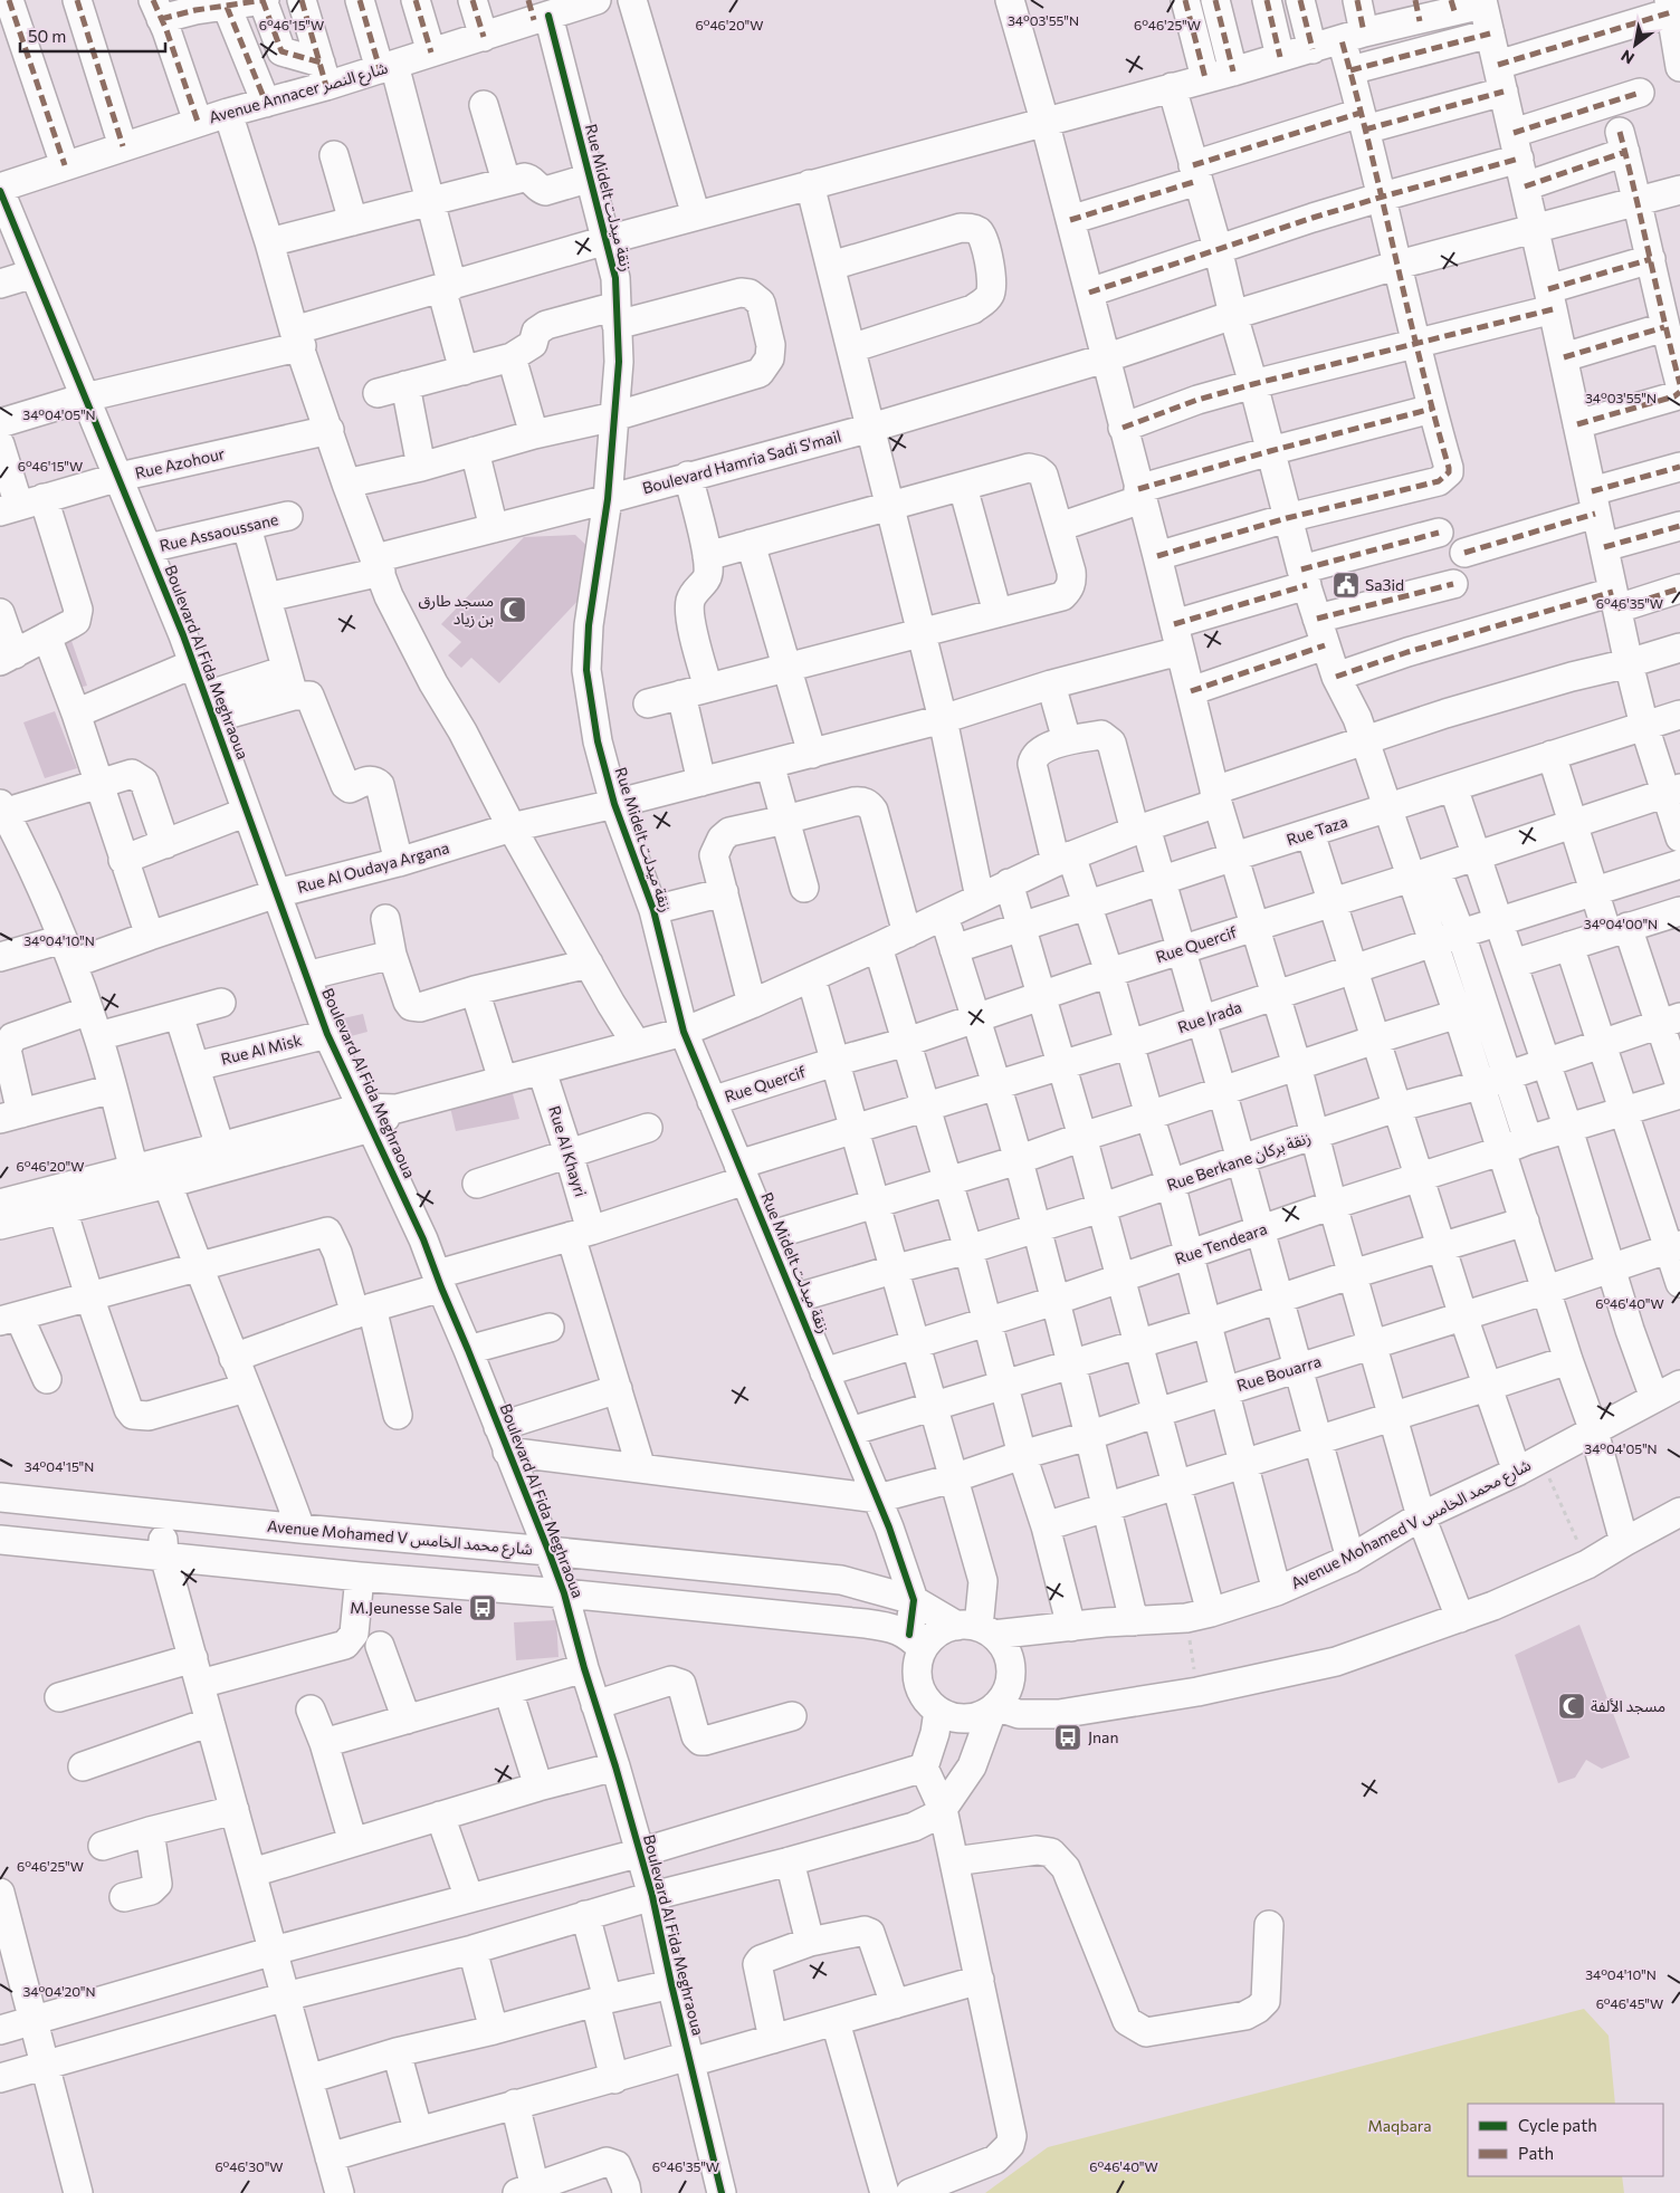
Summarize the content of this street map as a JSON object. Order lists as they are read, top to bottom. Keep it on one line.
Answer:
{"streets":{"street":["Avenue Annacer شارع النصر","Rue Midelt زنقة ميدلت","Boulevard Hamria Sadi S'mail","Rue Azohour","Rue Assaoussane","Boulevard Al Fida Meghraoua","Rue Taza","Rue Al Oudaya Argana","Rue Quercif","Rue Jrada","Rue Al Misk","Rue Al Khayri","Rue Berkane زنقة بركان","Rue Tendeara","Rue Bouarra","Avenue Mohamed V شارع محمد الخامس"]},"crossings":[["Avenue Annacer شارع النصر","Rue Midelt زنقة ميدلت"],["Avenue Annacer شارع النصر","Boulevard Al Fida Meghraoua"],["Rue Midelt زنقة ميدلت","Boulevard Hamria Sadi S'mail"],["Rue Midelt زنقة ميدلت","Rue Al Oudaya Argana"],["Rue Midelt زنقة ميدلت","Rue Quercif"],["Rue Midelt زنقة ميدلت","Rue Jrada"],["Rue Midelt زنقة ميدلت","Rue Berkane زنقة بركان"],["Rue Midelt زنقة ميدلت","Rue Tendeara"],["Rue Midelt زنقة ميدلت","Rue Bouarra"],["Rue Midelt زنقة ميدلت","Avenue Mohamed V شارع محمد الخامس"],["Rue Azohour","Boulevard Al Fida Meghraoua"],["Rue Assaoussane","Boulevard Al Fida Meghraoua"],["Boulevard Al Fida Meghraoua","Rue Al Oudaya Argana"],["Boulevard Al Fida Meghraoua","Rue Jrada"],["Boulevard Al Fida Meghraoua","Rue Al Misk"],["Boulevard Al Fida Meghraoua","Avenue Mohamed V شارع محمد الخامس"],["Rue Jrada","Rue Al Khayri"]],"parks":["Maqbara"],"places":{"public building":["Sa3id"],"mosque":["مسجد طارق بن زياد","مسجد الألفة"],"bus stop":["M.Jeunesse Sale","Jnan"]},"legend":["Cycle path","Path"],"scale_bar":"50 m","north":"bottom left","coordinates":["34°03'55\"N","6°46'15\"W","6°46'20\"W","6°46'25\"W","34°04'05\"N","6°46'35\"W","34°04'00\"N","34°04'10\"N","6°46'40\"W","34°04'15\"N","34°04'20\"N","6°46'45\"W","6°46'30\"W"]}
